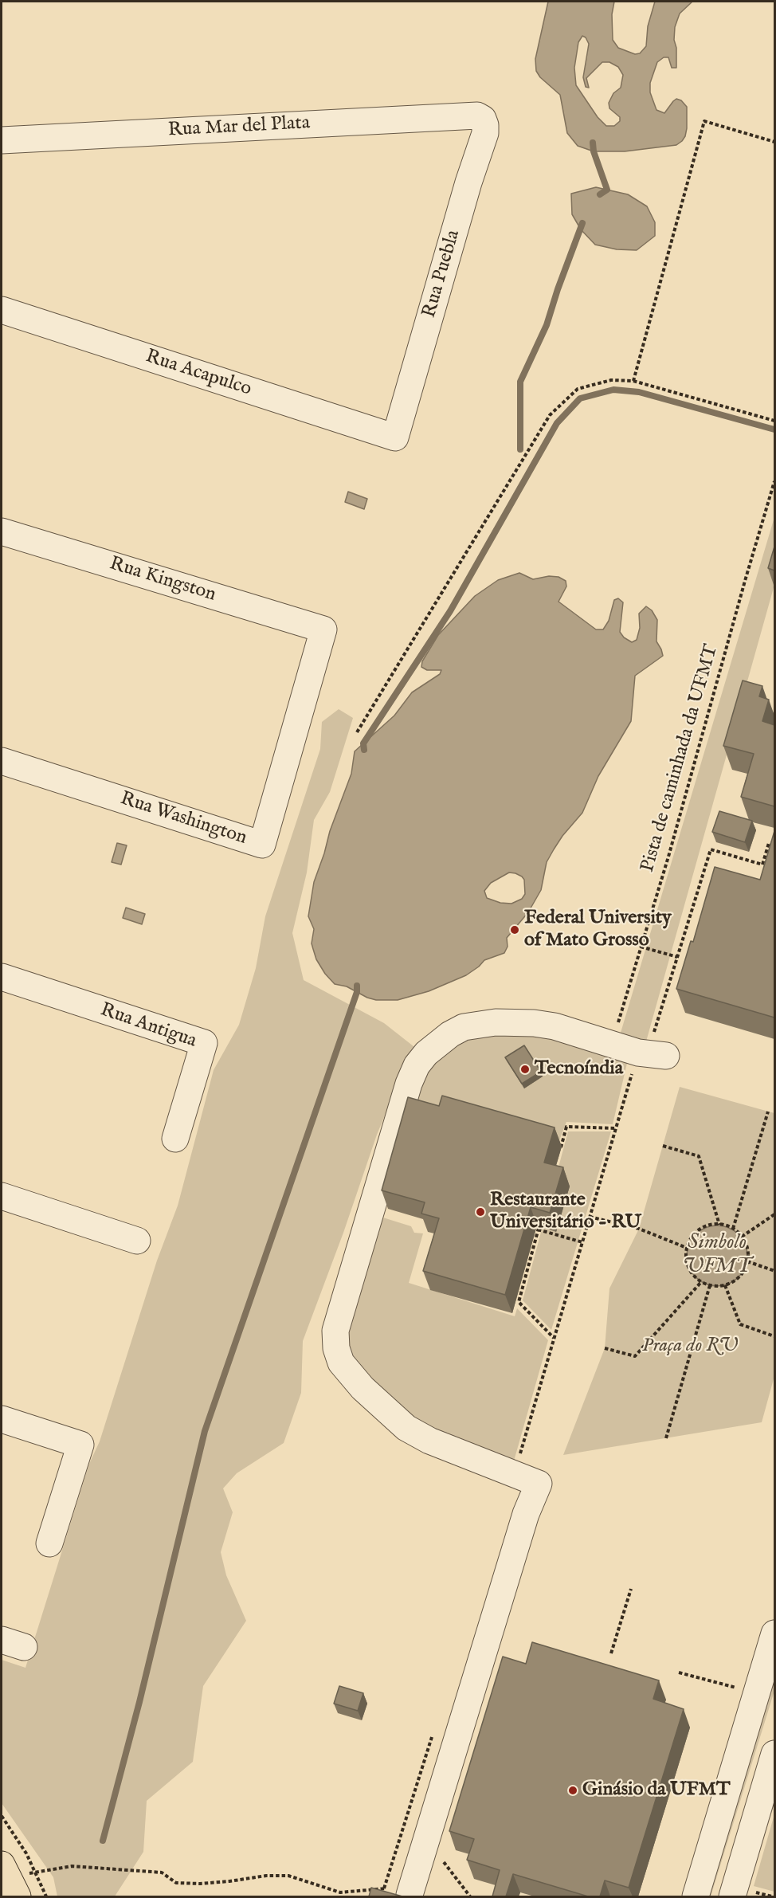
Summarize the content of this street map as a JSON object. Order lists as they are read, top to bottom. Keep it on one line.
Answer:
{"streets":{"street":["Rua Mar del Plata","Rua Puebla","Rua Acapulco","Rua Kingston","Rua Washington","Rua Antigua"],"path":["Pista de caminhada da UFMT"]},"crossings":[["Rua Mar del Plata","Rua Puebla"],["Rua Puebla","Rua Acapulco"],["Rua Kingston","Rua Washington"]],"water":["Simbolo UFMT"],"parks":["Praça do RU"],"places":["Federal University of Mato Grosso","Tecnoíndia","Restaurante Universitário - RU","Ginásio da UFMT"]}
